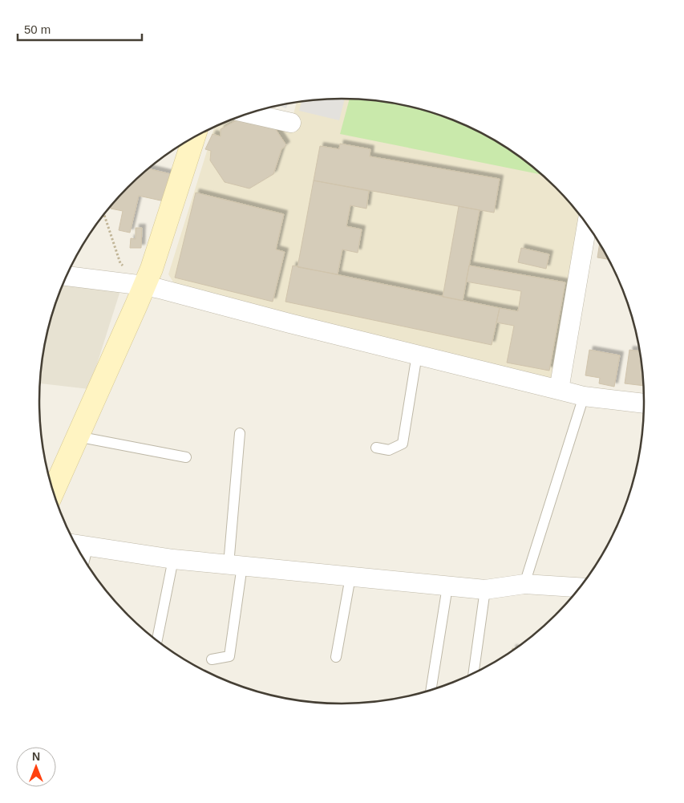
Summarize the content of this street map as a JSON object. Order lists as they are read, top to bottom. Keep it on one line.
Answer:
{"scale_bar":"50 m","north":"top"}
